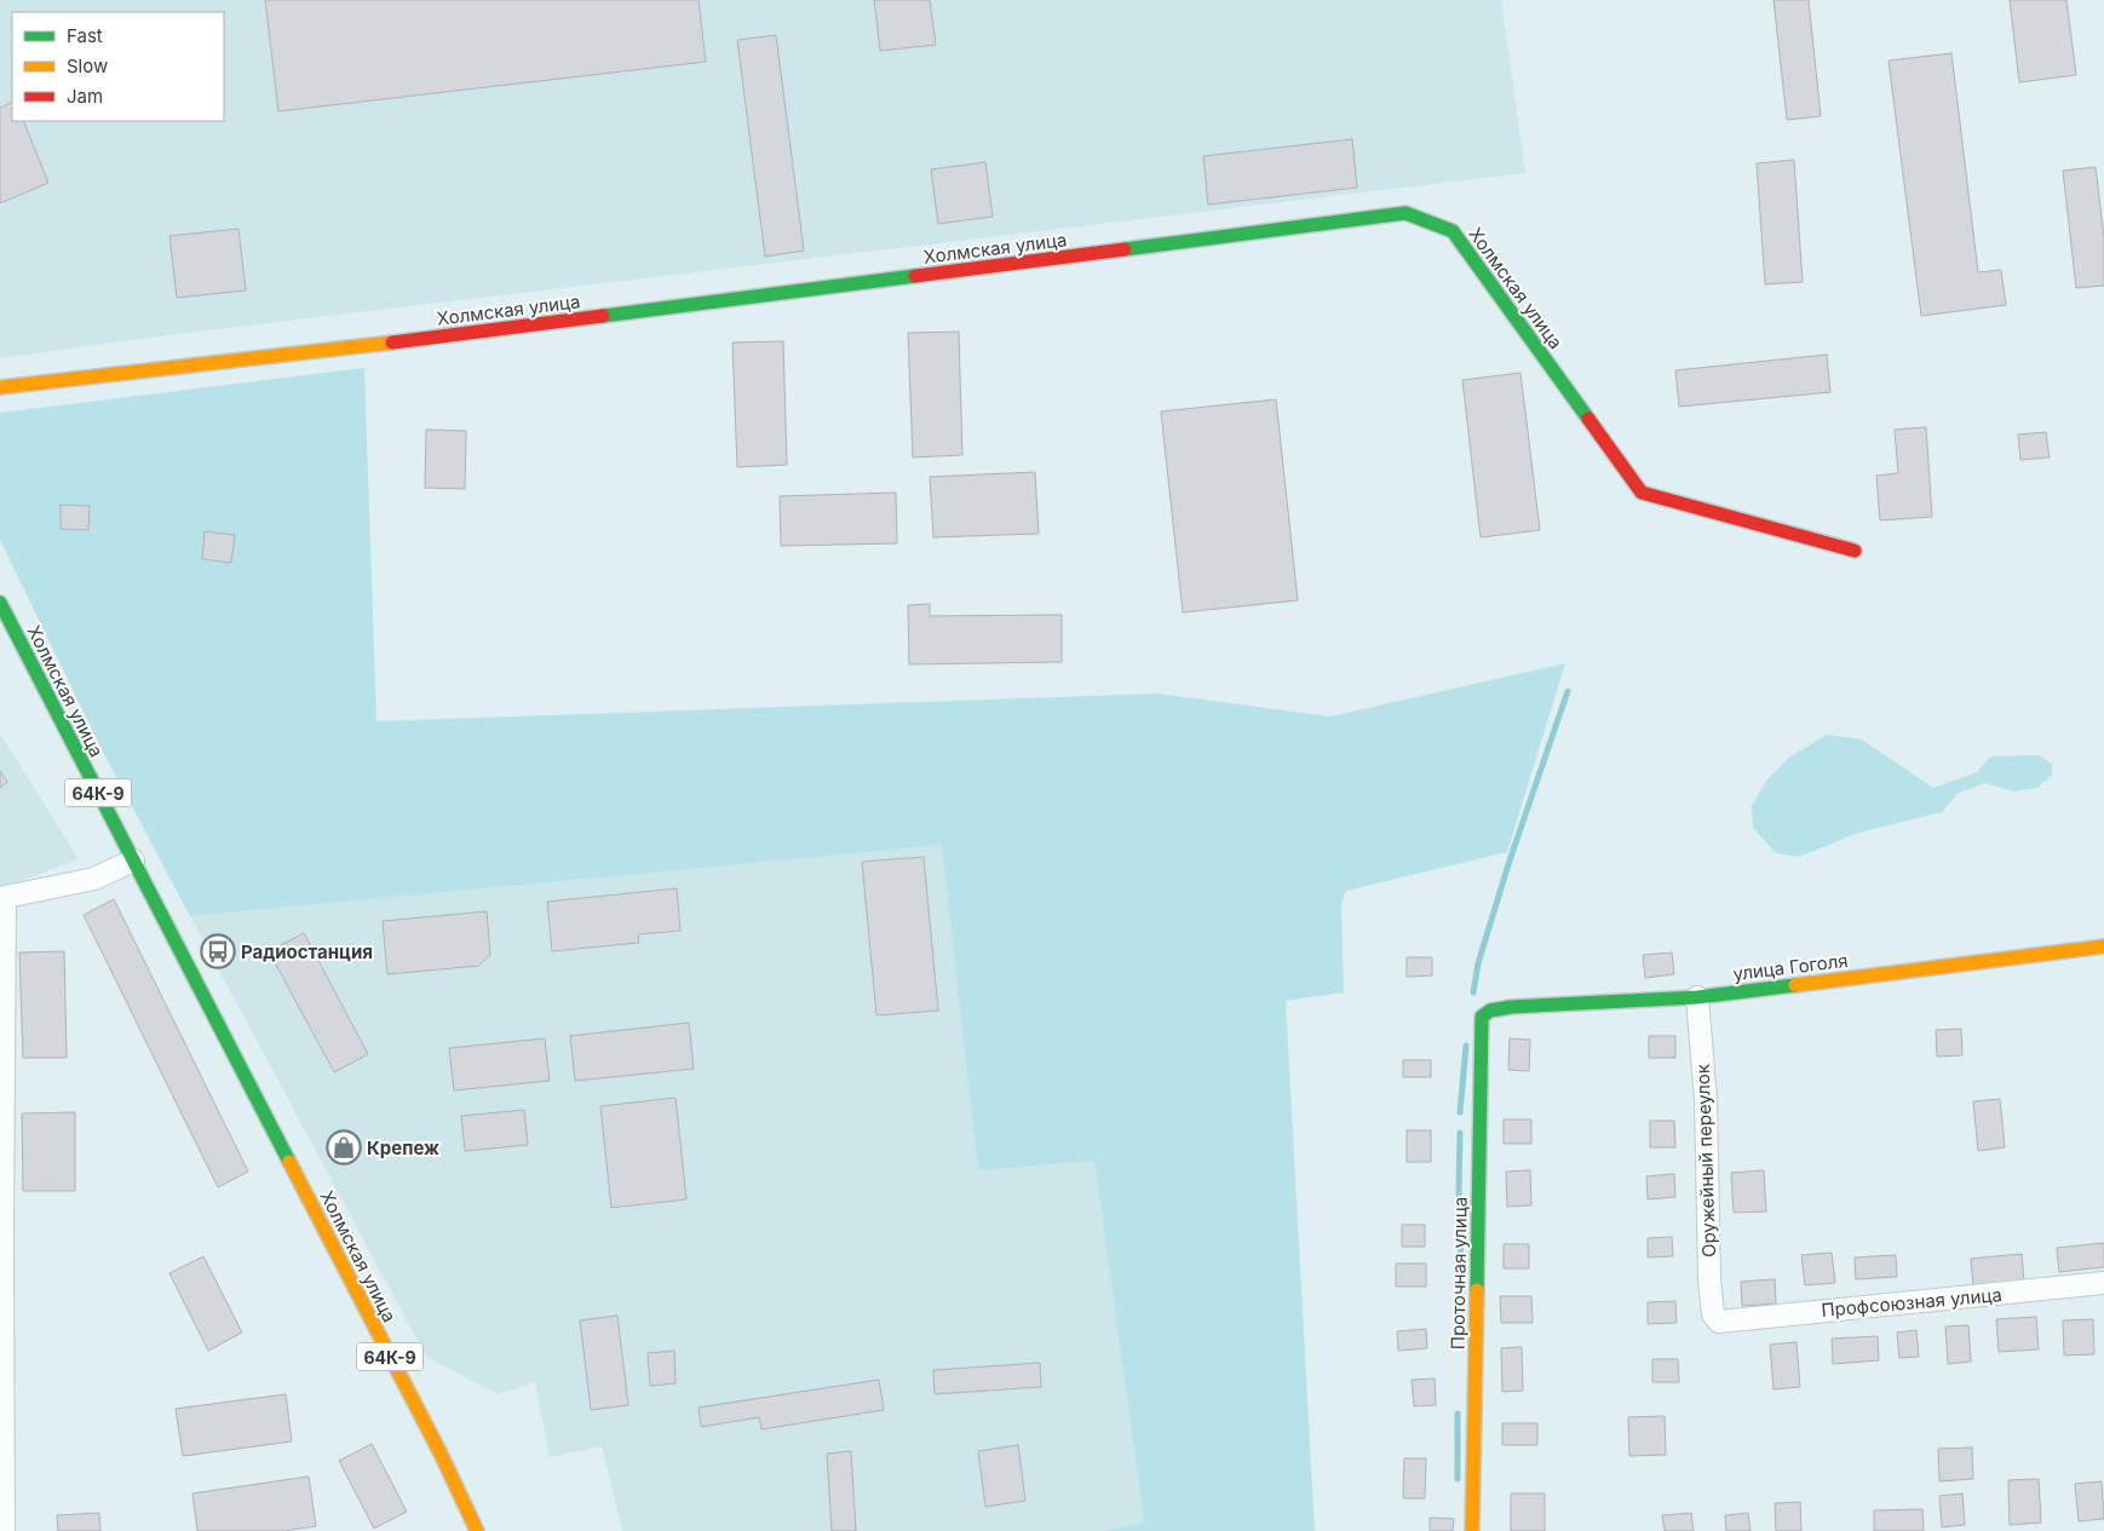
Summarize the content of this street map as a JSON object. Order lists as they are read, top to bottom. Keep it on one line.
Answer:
{"streets":{"street":["Холмская улица","64К-9","улица Гоголя","Оружейный переулок","Проточная улица","Профсоюзная улица"]},"crossings":[["улица Гоголя","Оружейный переулок"],["улица Гоголя","Проточная улица"],["Оружейный переулок","Профсоюзная улица"]],"places":{"bus stop":["Радиостанция"],"shop":["Крепеж"]},"legend":["Fast","Slow","Jam"]}
